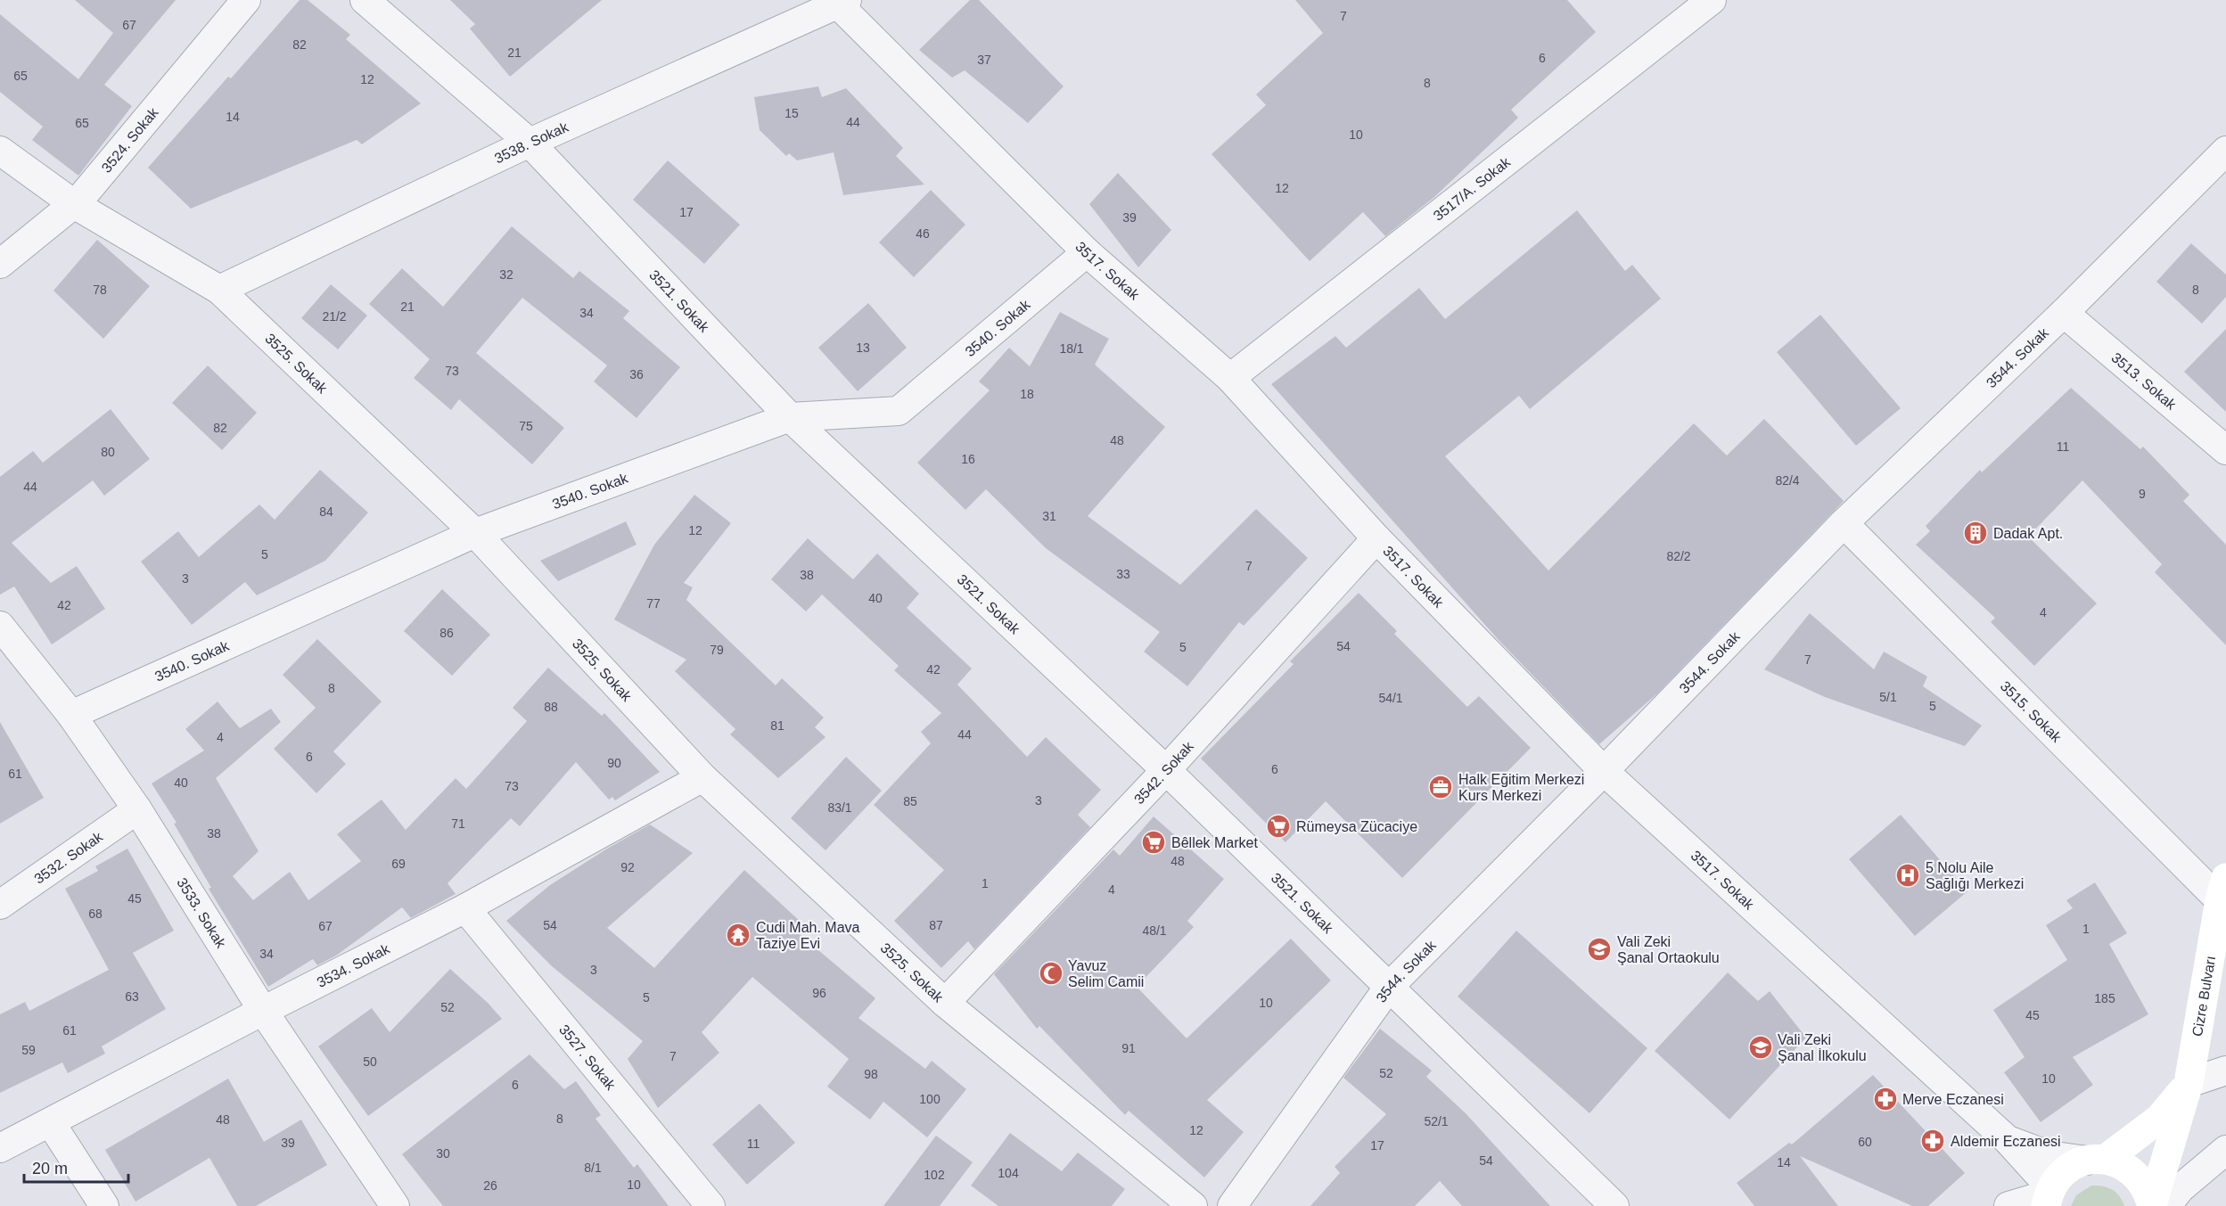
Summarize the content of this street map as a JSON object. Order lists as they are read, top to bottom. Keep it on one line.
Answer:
{"streets":{"main road":["Cizre Bulvarı"],"street":["3524. Sokak","3538. Sokak","3517/A. Sokak","3517. Sokak","3521. Sokak","3540. Sokak","3544. Sokak","3525. Sokak","3513. Sokak","3515. Sokak","3542. Sokak","3532. Sokak","3533. Sokak","3534. Sokak","3527. Sokak"]},"crossings":[["3524. Sokak","3525. Sokak"],["3538. Sokak","3517. Sokak"],["3538. Sokak","3521. Sokak"],["3538. Sokak","3525. Sokak"],["3517/A. Sokak","3517. Sokak"],["3517. Sokak","3540. Sokak"],["3517. Sokak","3544. Sokak"],["3517. Sokak","3542. Sokak"],["3521. Sokak","3540. Sokak"],["3521. Sokak","3544. Sokak"],["3521. Sokak","3542. Sokak"],["3540. Sokak","3525. Sokak"],["3540. Sokak","3533. Sokak"],["3544. Sokak","3513. Sokak"],["3544. Sokak","3515. Sokak"],["3525. Sokak","3542. Sokak"],["3525. Sokak","3534. Sokak"],["3515. Sokak","Cizre Bulvarı"],["3532. Sokak","3533. Sokak"],["3533. Sokak","3534. Sokak"],["3534. Sokak","3527. Sokak"]],"places":{"building":["Dadak Apt."],"office":["Halk Eğitim Merkezi Kurs Merkezi"],"supermarket":["Rümeysa Zücaciye","Bêllek Market"],"hospital":["5 Nolu Aile Sağlığı Merkezi"],"temple":["Cudi Mah. Mava Taziye Evi"],"school or university":["Vali Zeki Şanal Ortaokulu","Vali Zeki Şanal İlkokulu"],"mosque":["Yavuz Selim Camii"],"pharmacy":["Merve Eczanesi","Aldemir Eczanesi"]},"house_numbers":["7","67","82","21","6","37","65","12","8","15","14","44","65","10","12","17","39","46","32","78","8","21","34","21/2","13","18/1","73","36","18","75","82","48","11","80","16","82/4","44","9","84","31","12","5","82/2","7","33","38","3","40","77","42","4","86","54","5","79","7","42","8","5/1","54/1","5","88","81","44","4","6","90","6","61","40","73","3","85","83/1","71","38","48","69","92","1","4","45","68","54","87","67","1","48/1","34","3","96","63","5","185","10","52","45","61","91","59","7","50","52","98","10","6","100","8","48","52/1","12","60","39","11","17","30","54","14","8/1","104","102","10","26"],"scale_bar":"20 m"}
